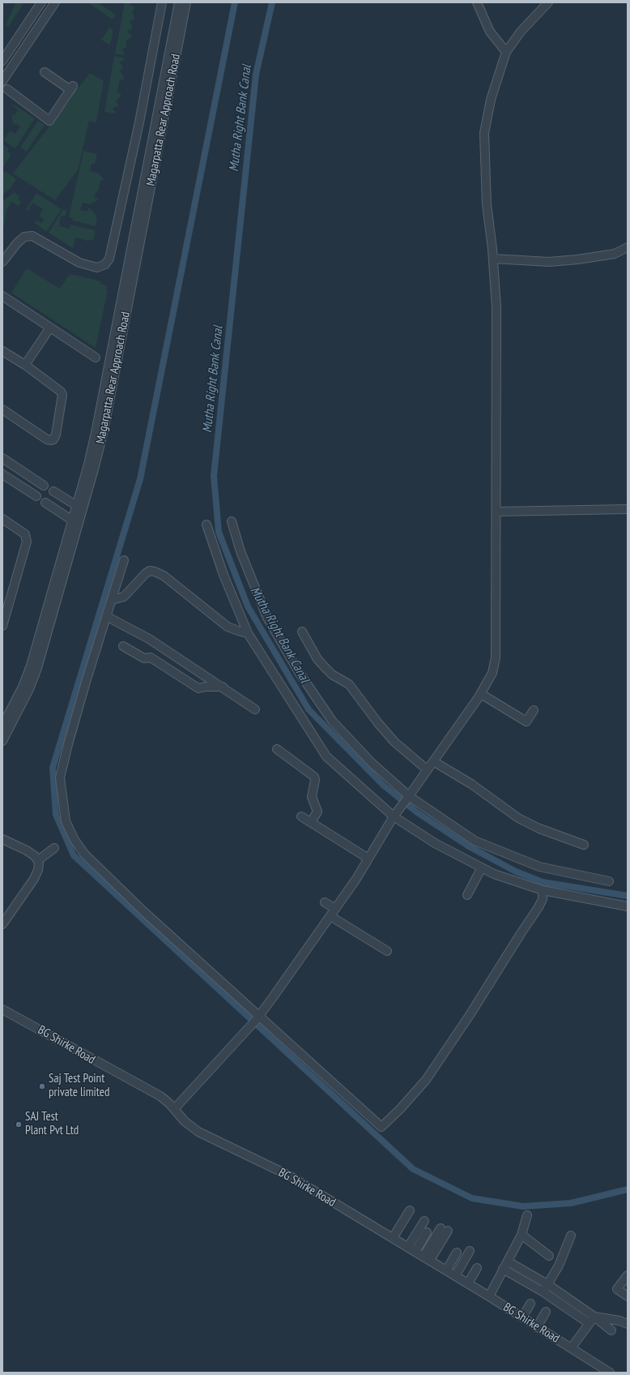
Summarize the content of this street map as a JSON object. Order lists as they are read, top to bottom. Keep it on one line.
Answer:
{"streets":{"street":["Magarpatta Rear Approach Road","BG Shirke Road"]},"water":["Mutha Right Bank Canal"],"places":["Saj Test Point private limited","SAJ Test Plant Pvt Ltd"]}
